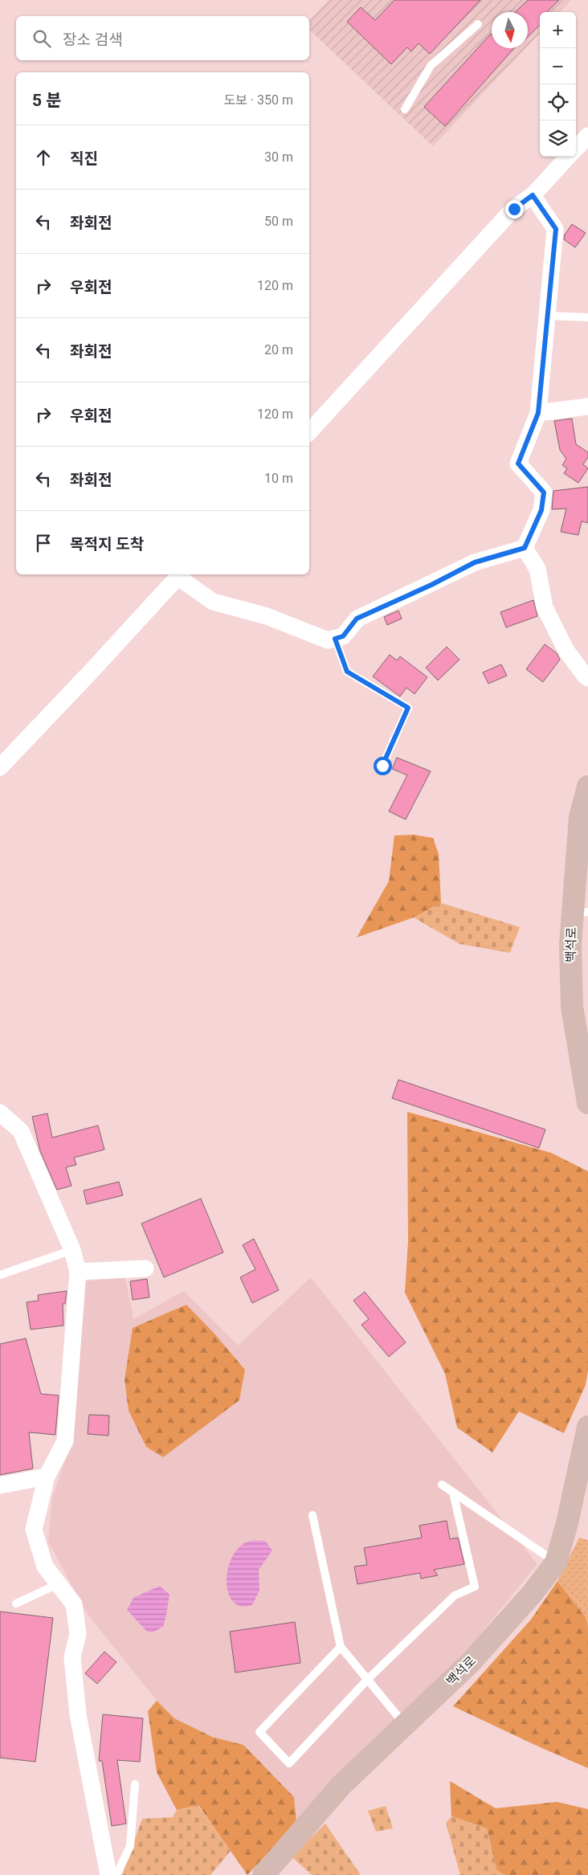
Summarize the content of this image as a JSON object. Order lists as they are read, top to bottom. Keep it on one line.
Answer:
{"streets":{"street":["백석로"]},"north":"bottom","page":{"map_buttons":["+","−"],"search":"장소 검색","heading":["5 분","도보 · 350 m"],"list":[["직진","30 m"],["좌회전","50 m"],["우회전","120 m"],["좌회전","20 m"],["우회전","120 m"],["좌회전","10 m"],"목적지 도착"]}}
